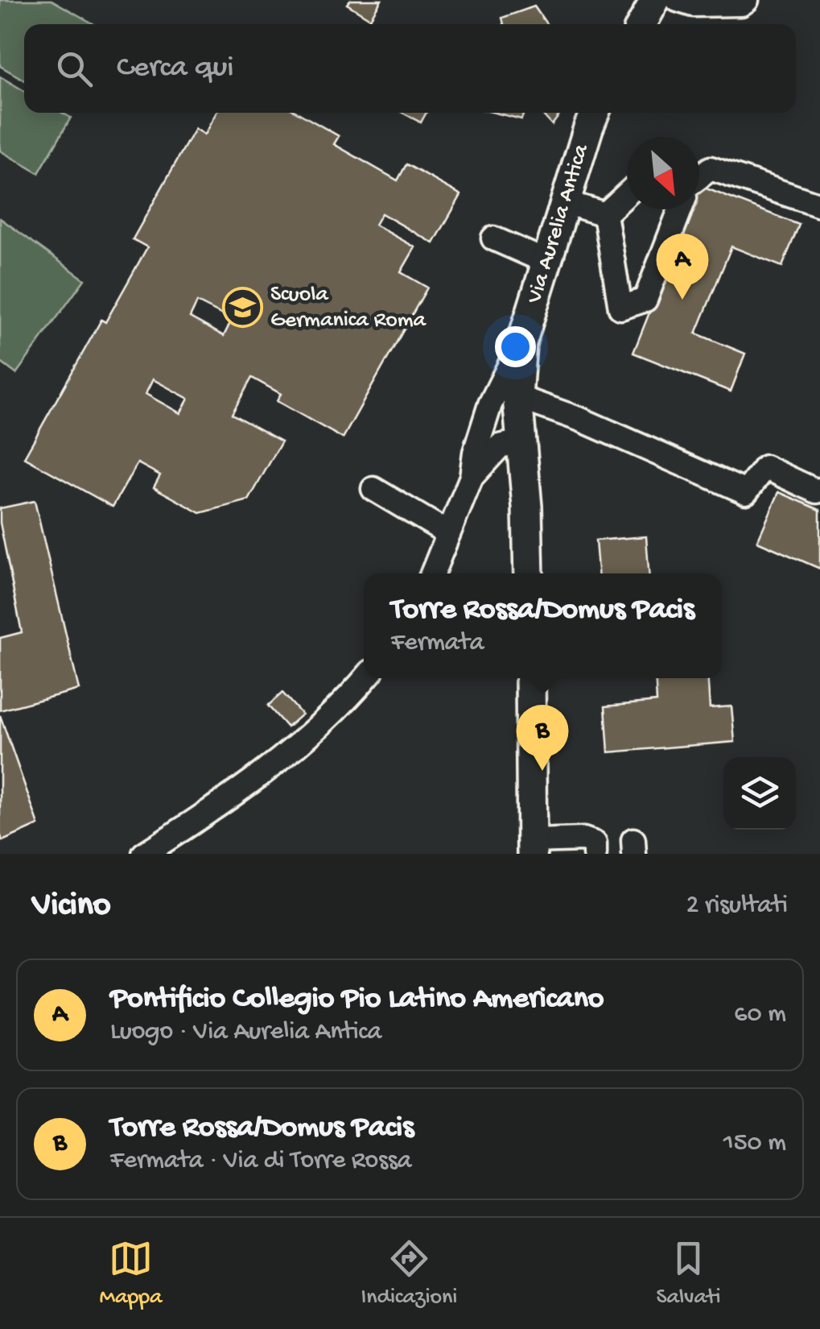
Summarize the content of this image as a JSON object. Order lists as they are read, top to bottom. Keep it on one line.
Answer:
{"streets":{"main road":["Via Aurelia Antica"]},"places":{"school or university":["Scuola Germanica Roma"]},"north":"bottom right","page":{"search":"Cerca qui","pins":["A","B"],"popup":["Torre Rossa/Domus Pacis","Fermata"],"heading":["Vicino","2 risultati"],"list":[{"mark":"A","name":"Pontificio Collegio Pio Latino Americano","note":"Luogo · Via Aurelia Antica","value":"60 m"},{"mark":"B","name":"Torre Rossa/Domus Pacis","note":"Fermata · Via di Torre Rossa","value":"150 m"}],"nav":["Mappa","Indicazioni","Salvati"]}}
